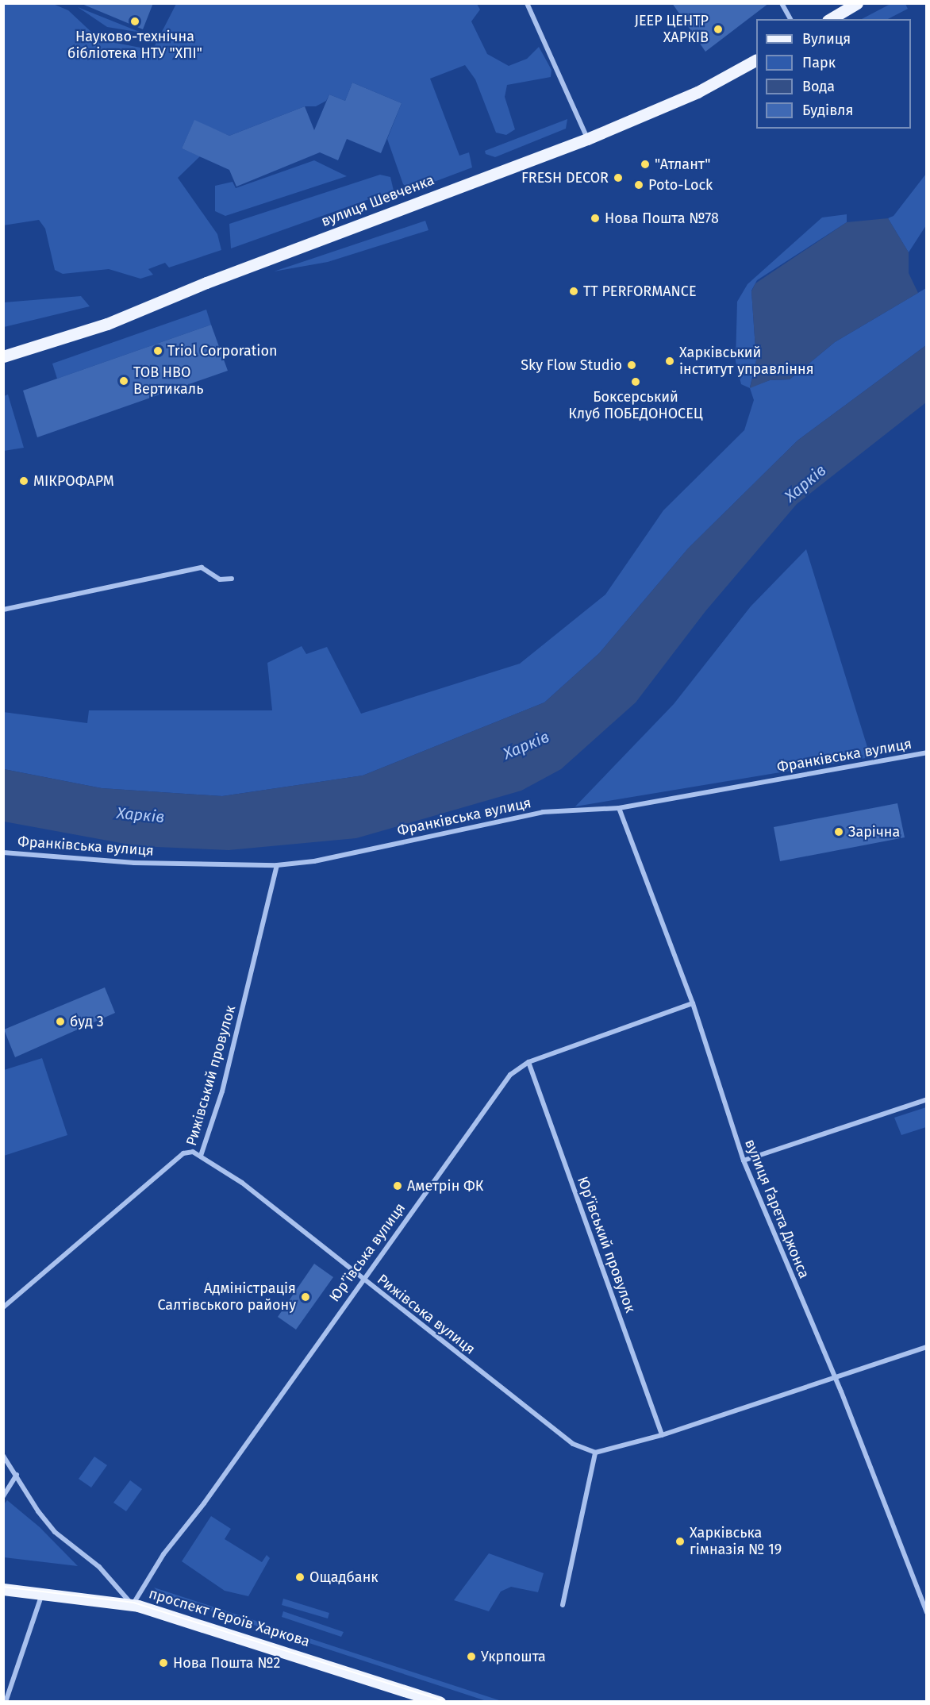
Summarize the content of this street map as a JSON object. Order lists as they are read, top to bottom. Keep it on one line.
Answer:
{"streets":{"main road":["вулиця Шевченка","проспект Героїв Харкова"],"street":["Франківська вулиця","Рижівський провулок","вулиця Ґарета Джонса","Юр’ївський провулок","Юр’ївська вулиця","Рижівська вулиця"]},"crossings":[["Франківська вулиця","Рижівський провулок"],["Франківська вулиця","вулиця Ґарета Джонса"],["Рижівський провулок","Рижівська вулиця"],["вулиця Ґарета Джонса","Юр’ївська вулиця"],["Юр’ївський провулок","Юр’ївська вулиця"],["Юр’ївська вулиця","Рижівська вулиця"],["Юр’ївська вулиця","проспект Героїв Харкова"]],"water":["Харків"],"places":["Науково-технічна бібліотека НТУ \"ХПІ\"","JEEP ЦЕНТР ХАРКІВ","\"Атлант\"","FRESH DECOR","Poto-Lock","Нова Пошта №78","TT PERFORMANCE","Triol Corporation","Харківський інститут управління","Sky Flow Studio","ТОВ НВО Вертикаль","Боксерський Клуб ПОБЕДОНОСЕЦ","МІКРОФАРМ","Зарічна","буд 3","Аметрін ФК","Адміністрація Салтівського району","Харківська гімназія № 19","Ощадбанк","Укрпошта","Нова Пошта №2"],"legend":["Вулиця","Парк","Вода","Будівля"]}
